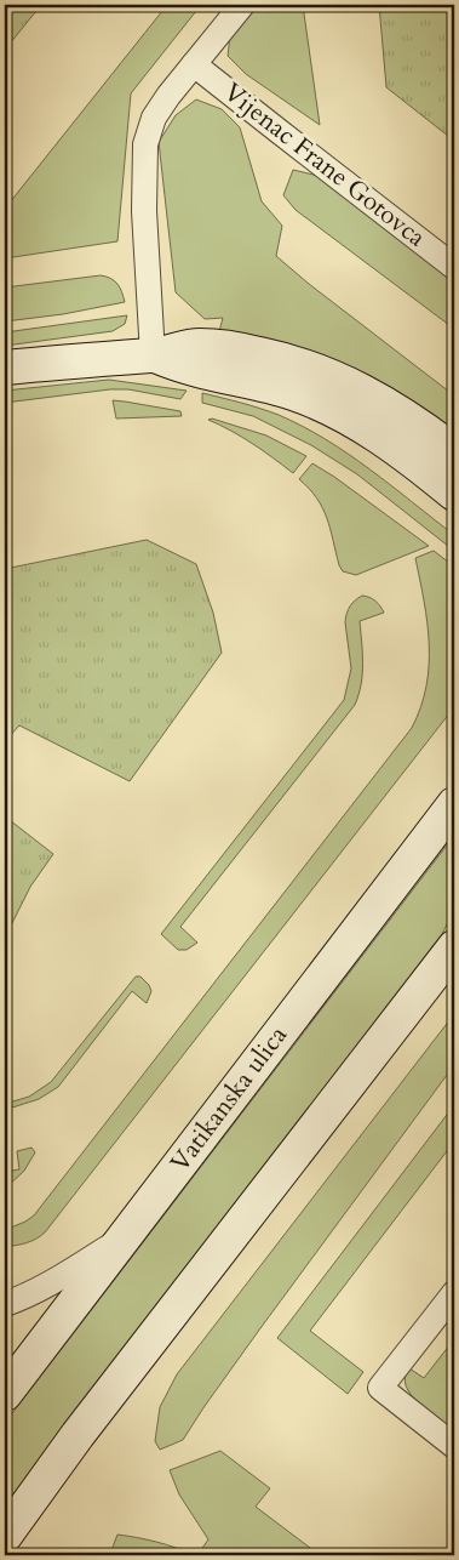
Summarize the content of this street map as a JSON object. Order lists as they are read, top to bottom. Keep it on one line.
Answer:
{"streets":{"street":["Vijenac Frane Gotovca","Vatikanska ulica"]}}
